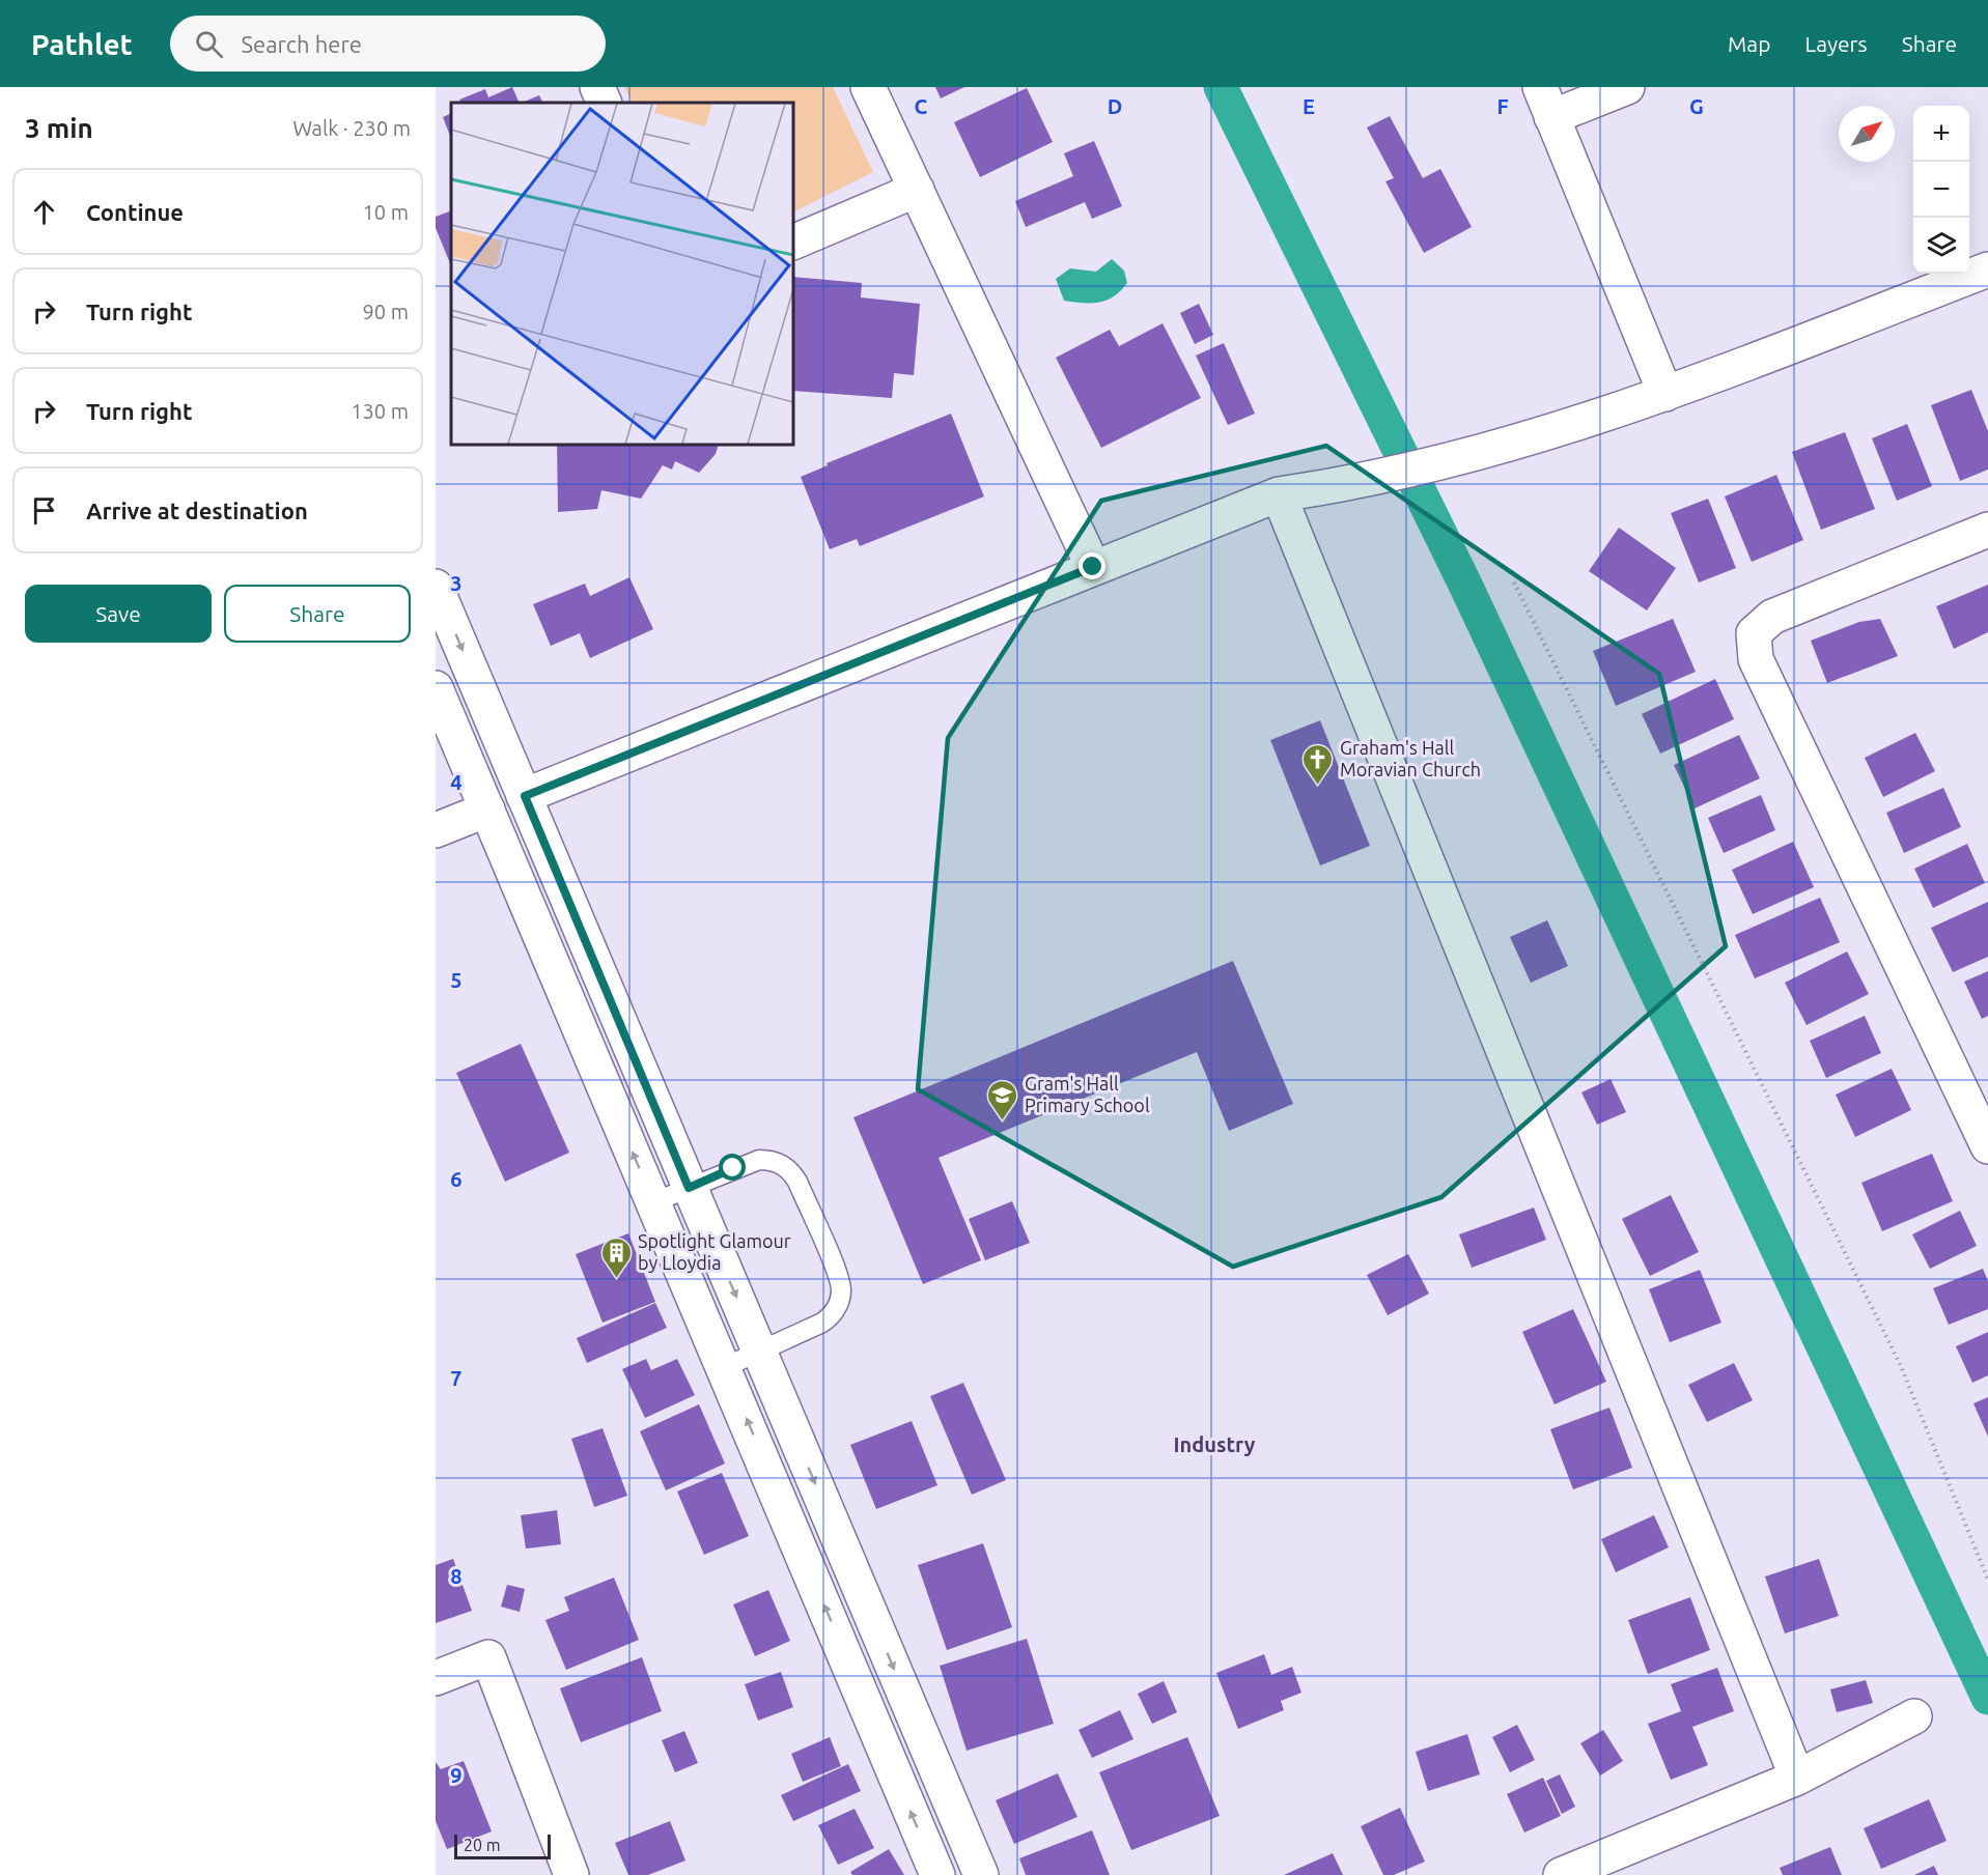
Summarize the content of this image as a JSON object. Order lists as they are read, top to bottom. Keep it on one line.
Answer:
{"districts":["Industry"],"places":{"church":["Graham's Hall Moravian Church"],"school or university":["Gram's Hall Primary School"],"building":["Spotlight Glamour by Lloydia"]},"scale_bar":"20 m","north":"top right","page":{"header":"Pathlet","search":"Search here","nav":["Map","Layers","Share"],"heading":["3 min","Walk · 230 m"],"map_buttons":["+","−"],"list":[["Continue","10 m"],["Turn right","90 m"],["Turn right","130 m"],"Arrive at destination"],"buttons":["Save","Share"],"scale":"20 m"},"grid":{"columns":["C","D","E","F","G"],"rows":["3","4","5","6","7","8","9"]}}
